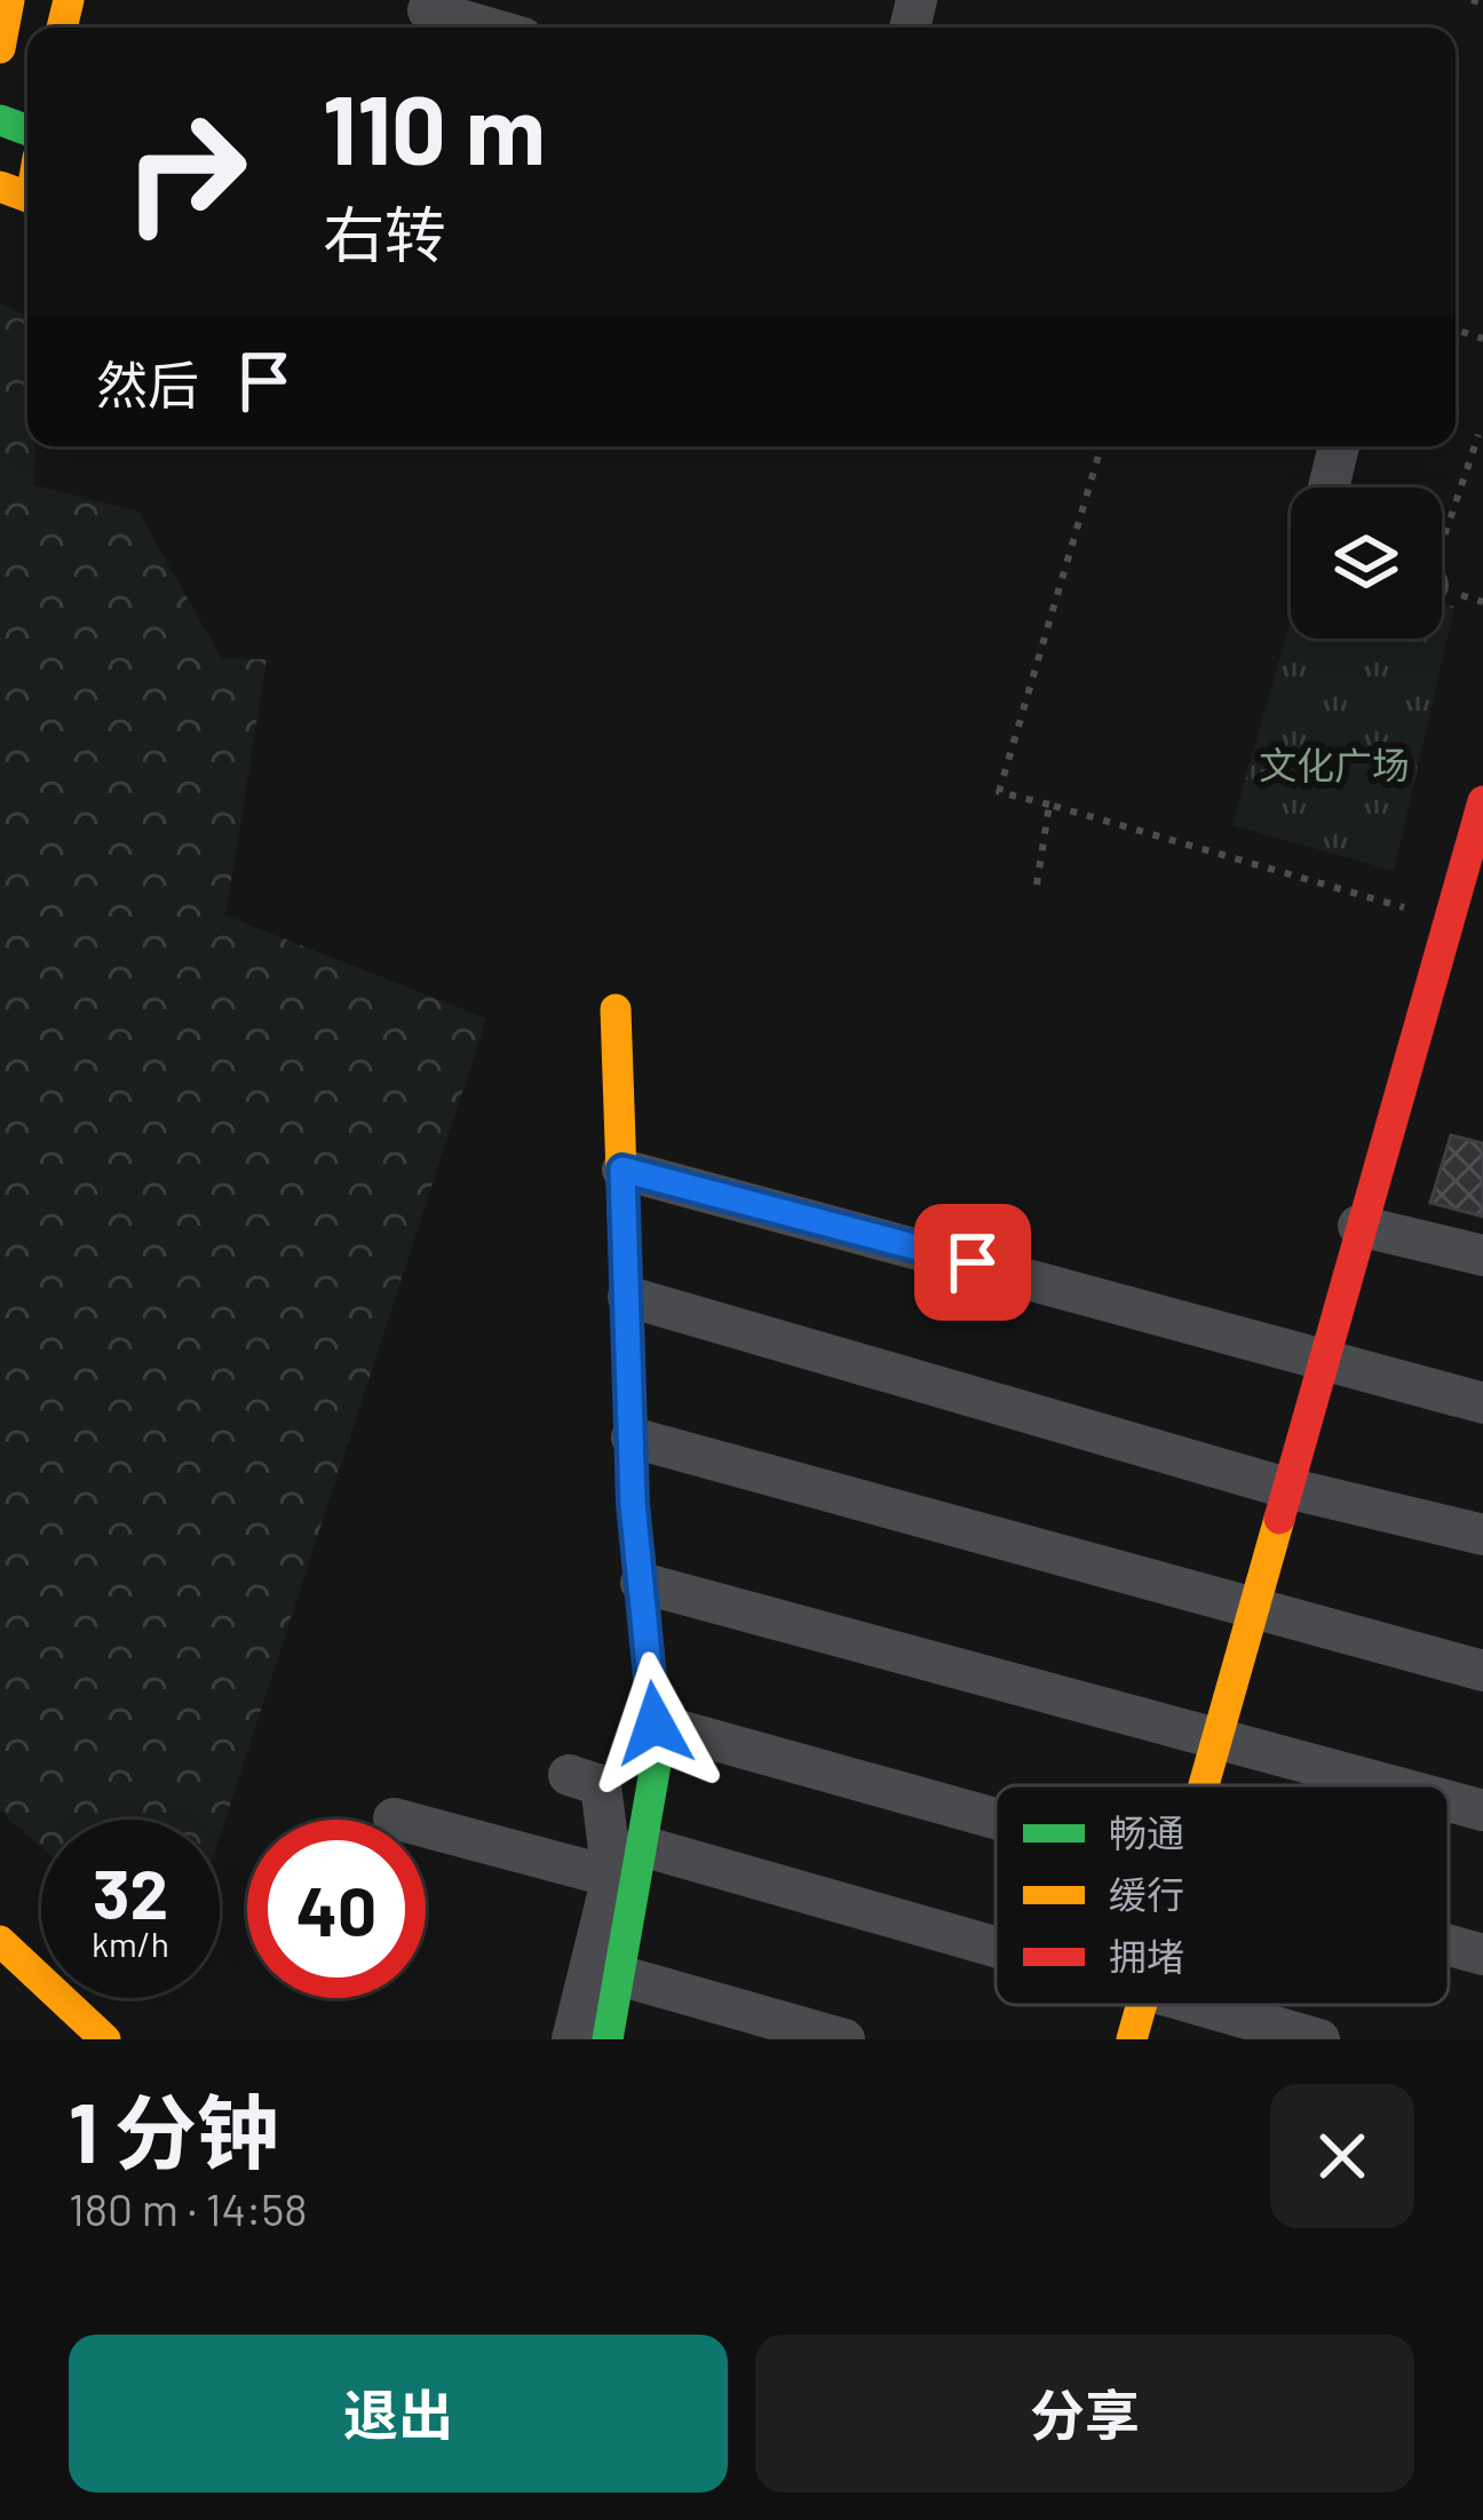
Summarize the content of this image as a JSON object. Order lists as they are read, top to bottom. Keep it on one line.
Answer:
{"parks":["文化广场"],"legend":["畅通","缓行","拥堵"],"page":{"turn":["110 m","右转"],"then":"然后","speed":"32 km/h","limit":"40","heading":["1 分钟","180 m · 14:58"],"buttons":["退出","分享"]}}
